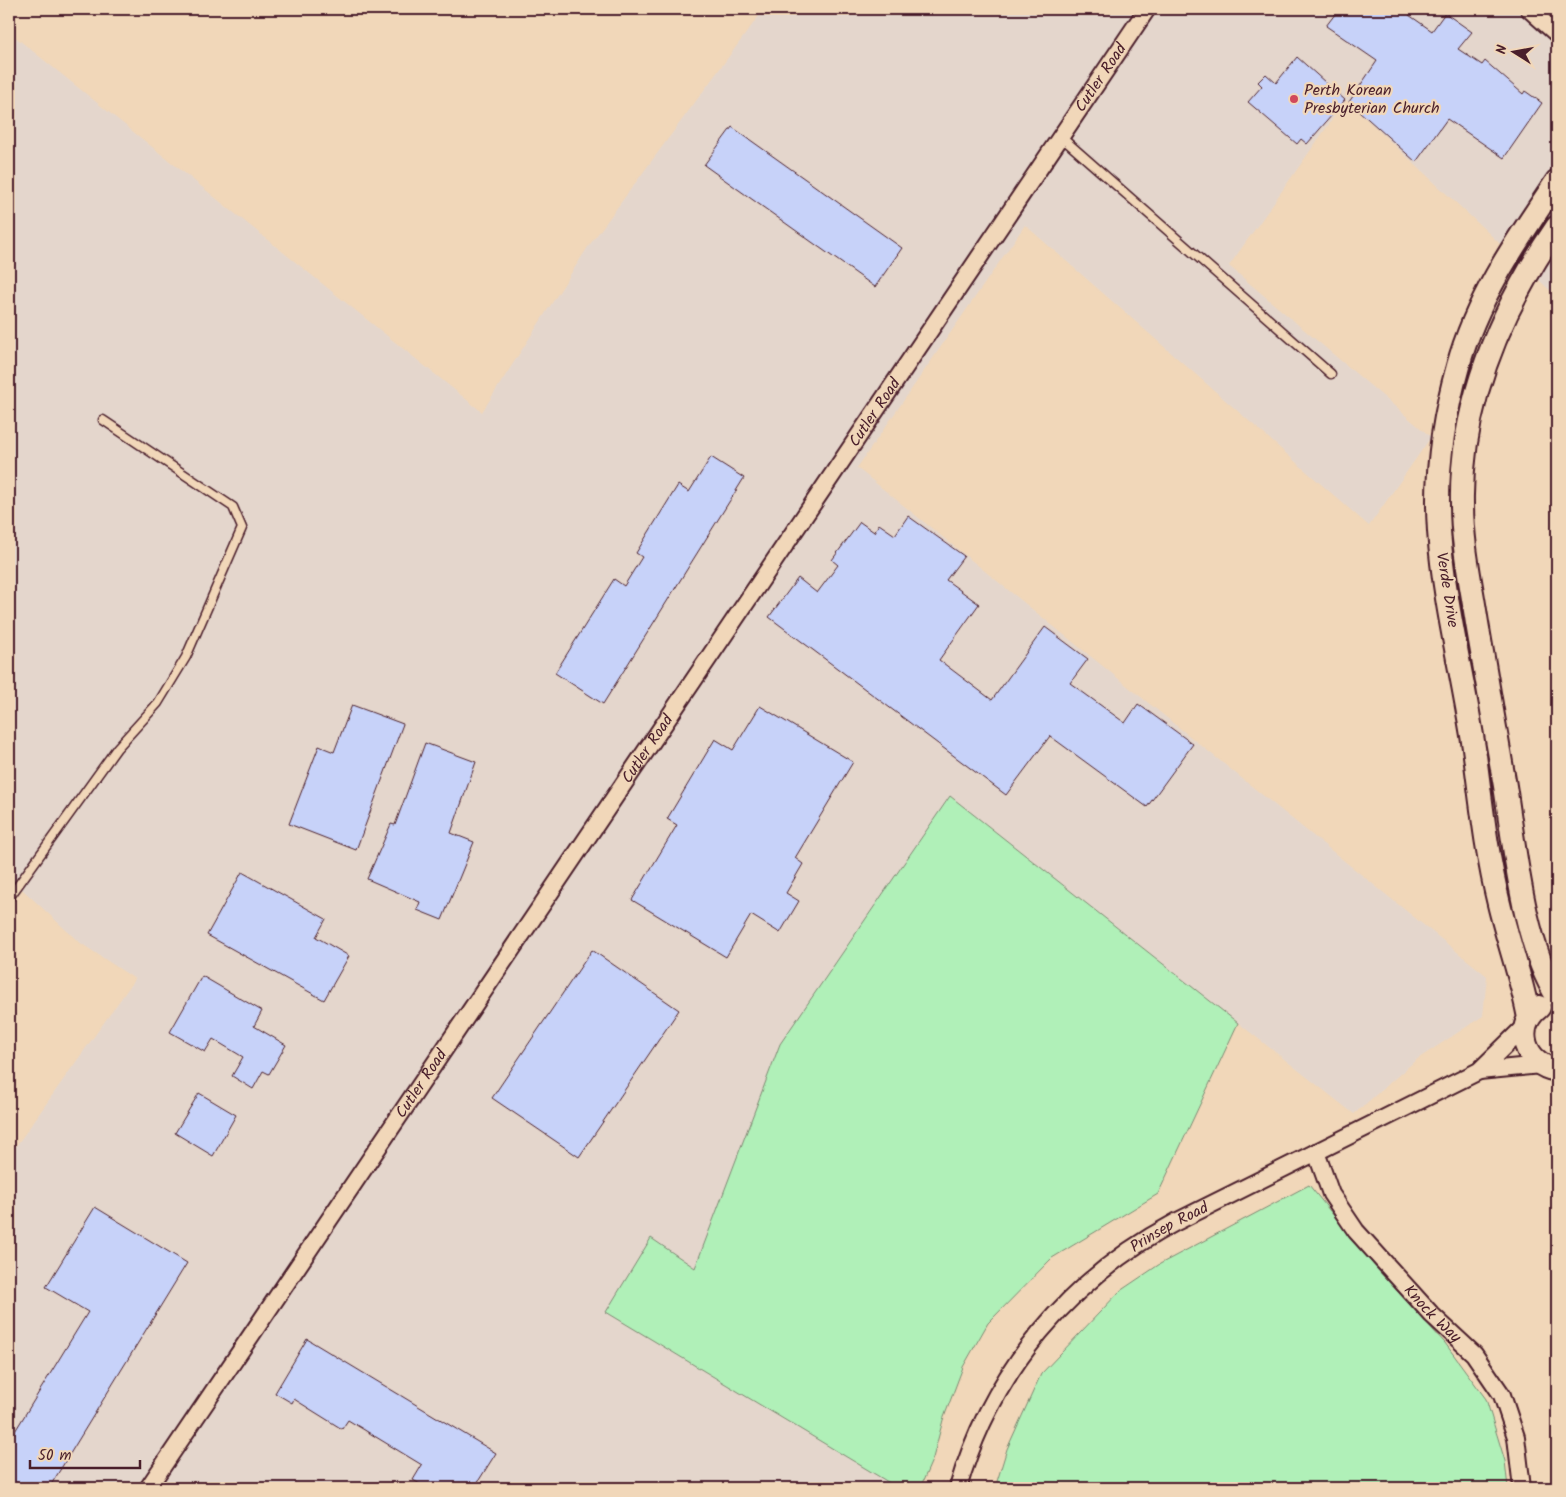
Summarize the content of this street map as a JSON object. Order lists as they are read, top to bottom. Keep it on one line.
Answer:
{"streets":{"main road":["Verde Drive"],"street":["Cutler Road","Prinsep Road","Knock Way"]},"crossings":[["Verde Drive","Prinsep Road"],["Prinsep Road","Knock Way"]],"places":["Perth Korean Presbyterian Church"],"scale_bar":"50 m","north":"left"}
